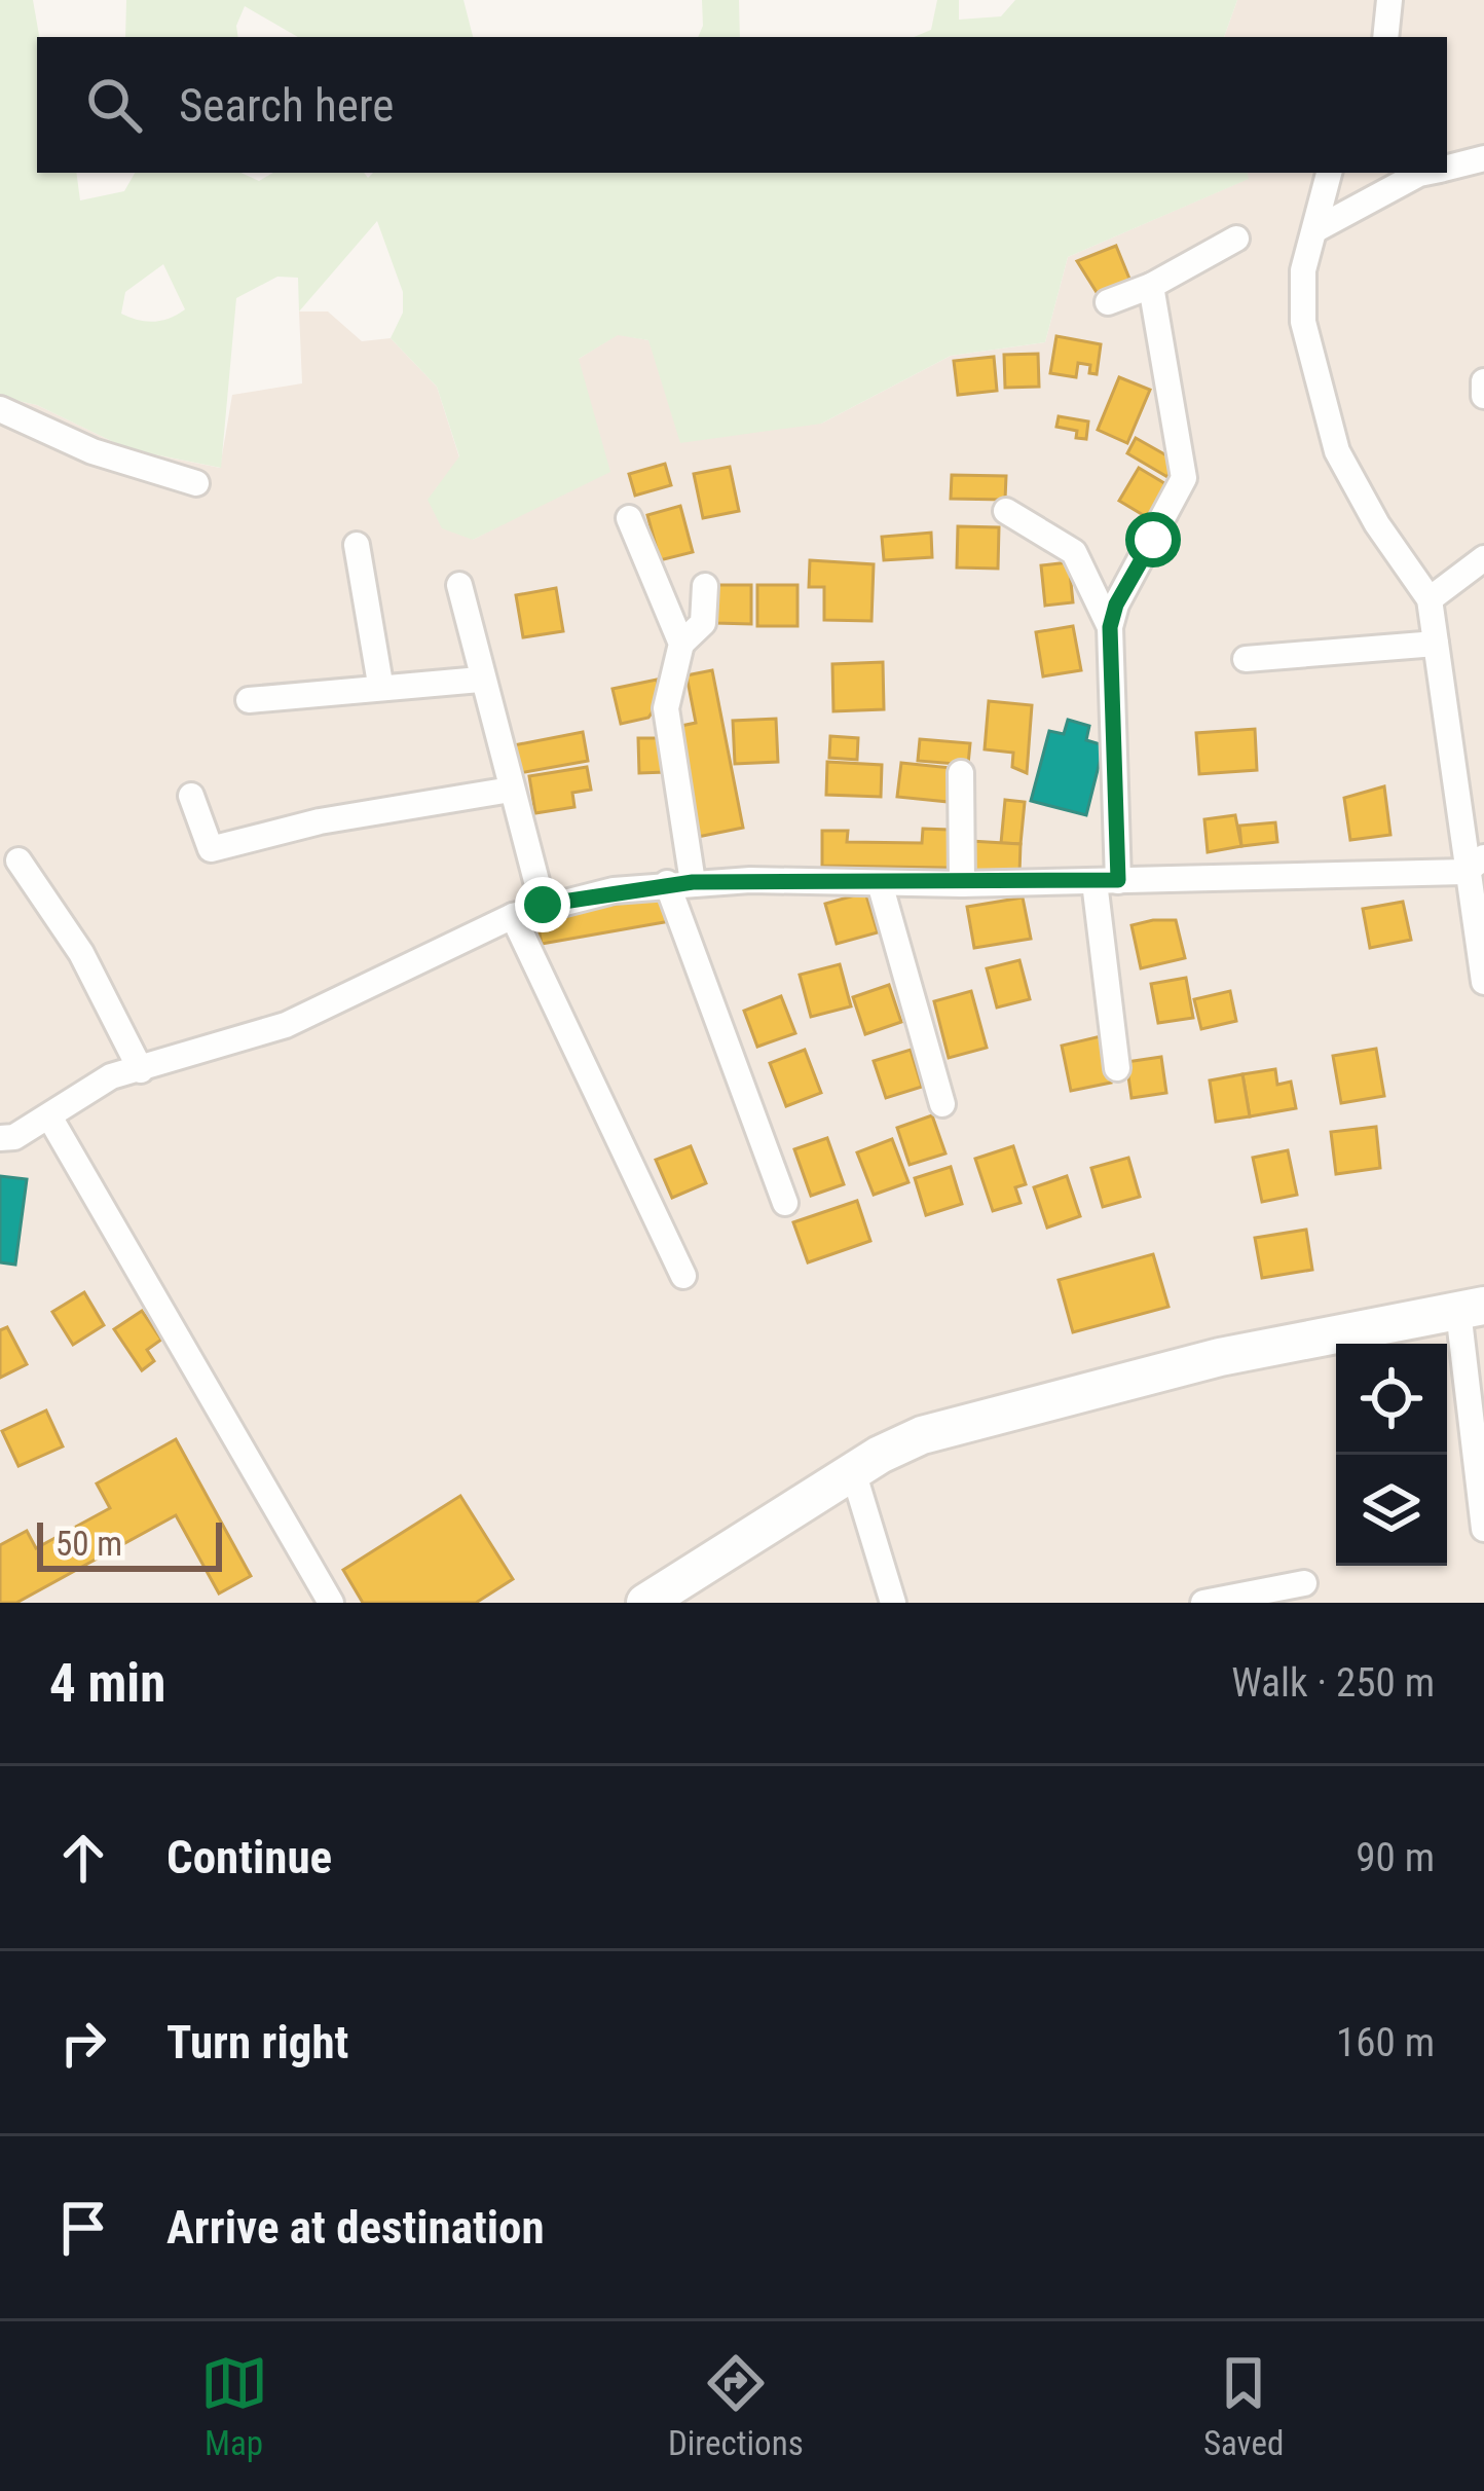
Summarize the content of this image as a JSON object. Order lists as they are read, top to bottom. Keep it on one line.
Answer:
{"scale_bar":"50 m","page":{"search":"Search here","scale":"50 m","heading":["4 min","Walk · 250 m"],"list":[["Continue","90 m"],["Turn right","160 m"],"Arrive at destination"],"nav":["Map","Directions","Saved"]}}
